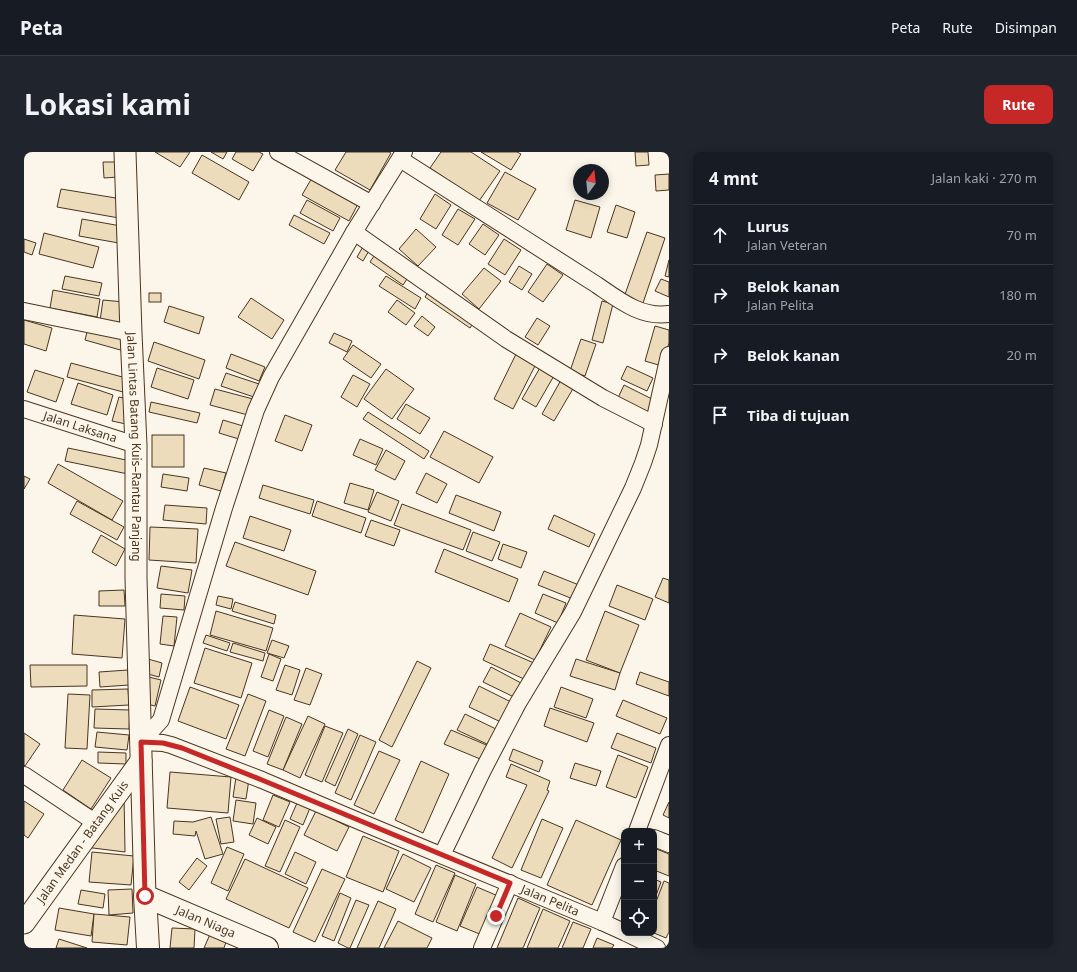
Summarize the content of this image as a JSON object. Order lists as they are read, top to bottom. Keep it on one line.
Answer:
{"streets":{"highway":["Jalan Niaga"],"main road":["Jalan Lintas Batang Kuis–Rantau Panjang","Jalan Medan - Batang Kuis"],"street":["Jalan Laksana","Jalan Pelita"]},"crossings":[["Jalan Laksana","Jalan Lintas Batang Kuis–Rantau Panjang"],["Jalan Lintas Batang Kuis–Rantau Panjang","Jalan Medan - Batang Kuis"],["Jalan Lintas Batang Kuis–Rantau Panjang","Jalan Pelita"],["Jalan Lintas Batang Kuis–Rantau Panjang","Jalan Niaga"],["Jalan Medan - Batang Kuis","Jalan Pelita"]],"north":"top","page":{"header":"Peta","nav":["Peta","Rute","Disimpan"],"title":"Lokasi kami","buttons":"Rute","heading":["4 mnt","Jalan kaki · 270 m"],"list":[["Lurus","Jalan Veteran","70 m"],["Belok kanan","Jalan Pelita","180 m"],["Belok kanan","20 m"],"Tiba di tujuan"],"map_buttons":["+","−"]}}
